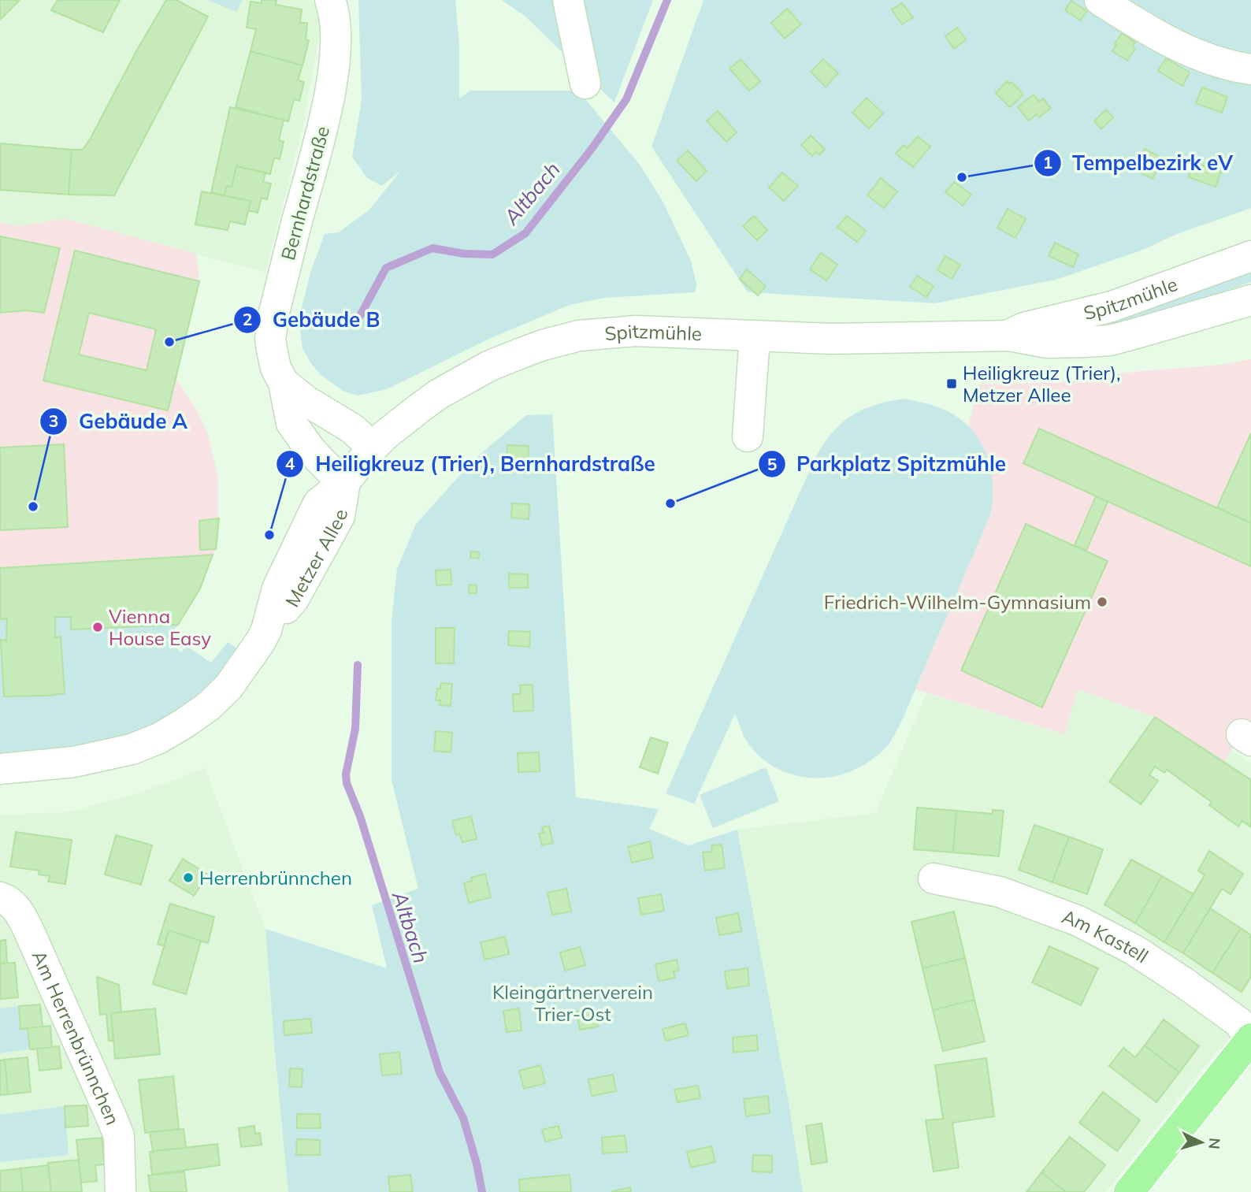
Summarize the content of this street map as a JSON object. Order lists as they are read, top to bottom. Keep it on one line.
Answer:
{"streets":{"street":["Bernhardstraße","Spitzmühle","Metzer Allee","Am Kastell","Am Herrenbrünnchen"]},"crossings":[["Bernhardstraße","Spitzmühle"],["Bernhardstraße","Metzer Allee"],["Spitzmühle","Metzer Allee"]],"water":["Altbach"],"parks":["Kleingärtnerverein Trier-Ost"],"places":{"other":["Tempelbezirk eV","Gebäude B","Parkplatz Spitzmühle","Gebäude A","Heiligkreuz (Trier), Bernhardstraße","Friedrich-Wilhelm-Gymnasium","Vienna House Easy","Herrenbrünnchen"],"transit":["Heiligkreuz (Trier), Metzer Allee"]},"north":"right"}
